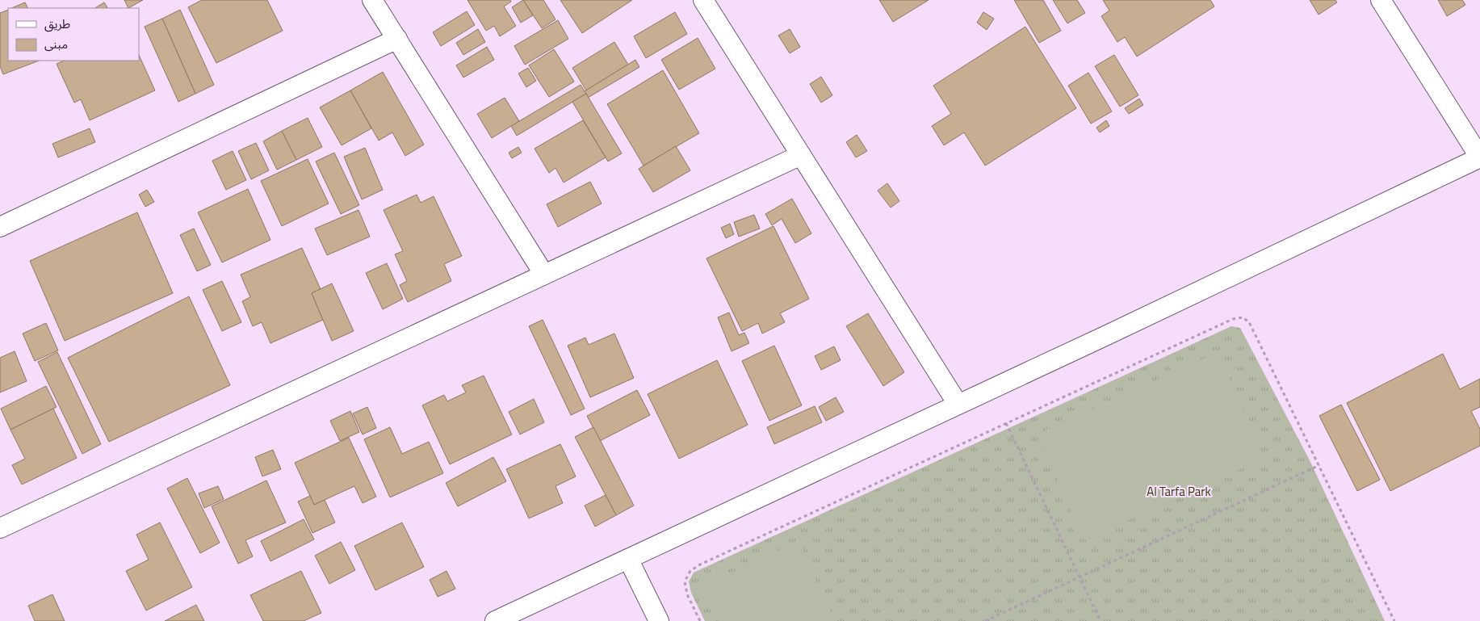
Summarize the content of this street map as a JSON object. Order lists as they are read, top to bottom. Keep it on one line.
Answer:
{"parks":["Al Tarfa Park"],"legend":["طريق","مبنى"]}
